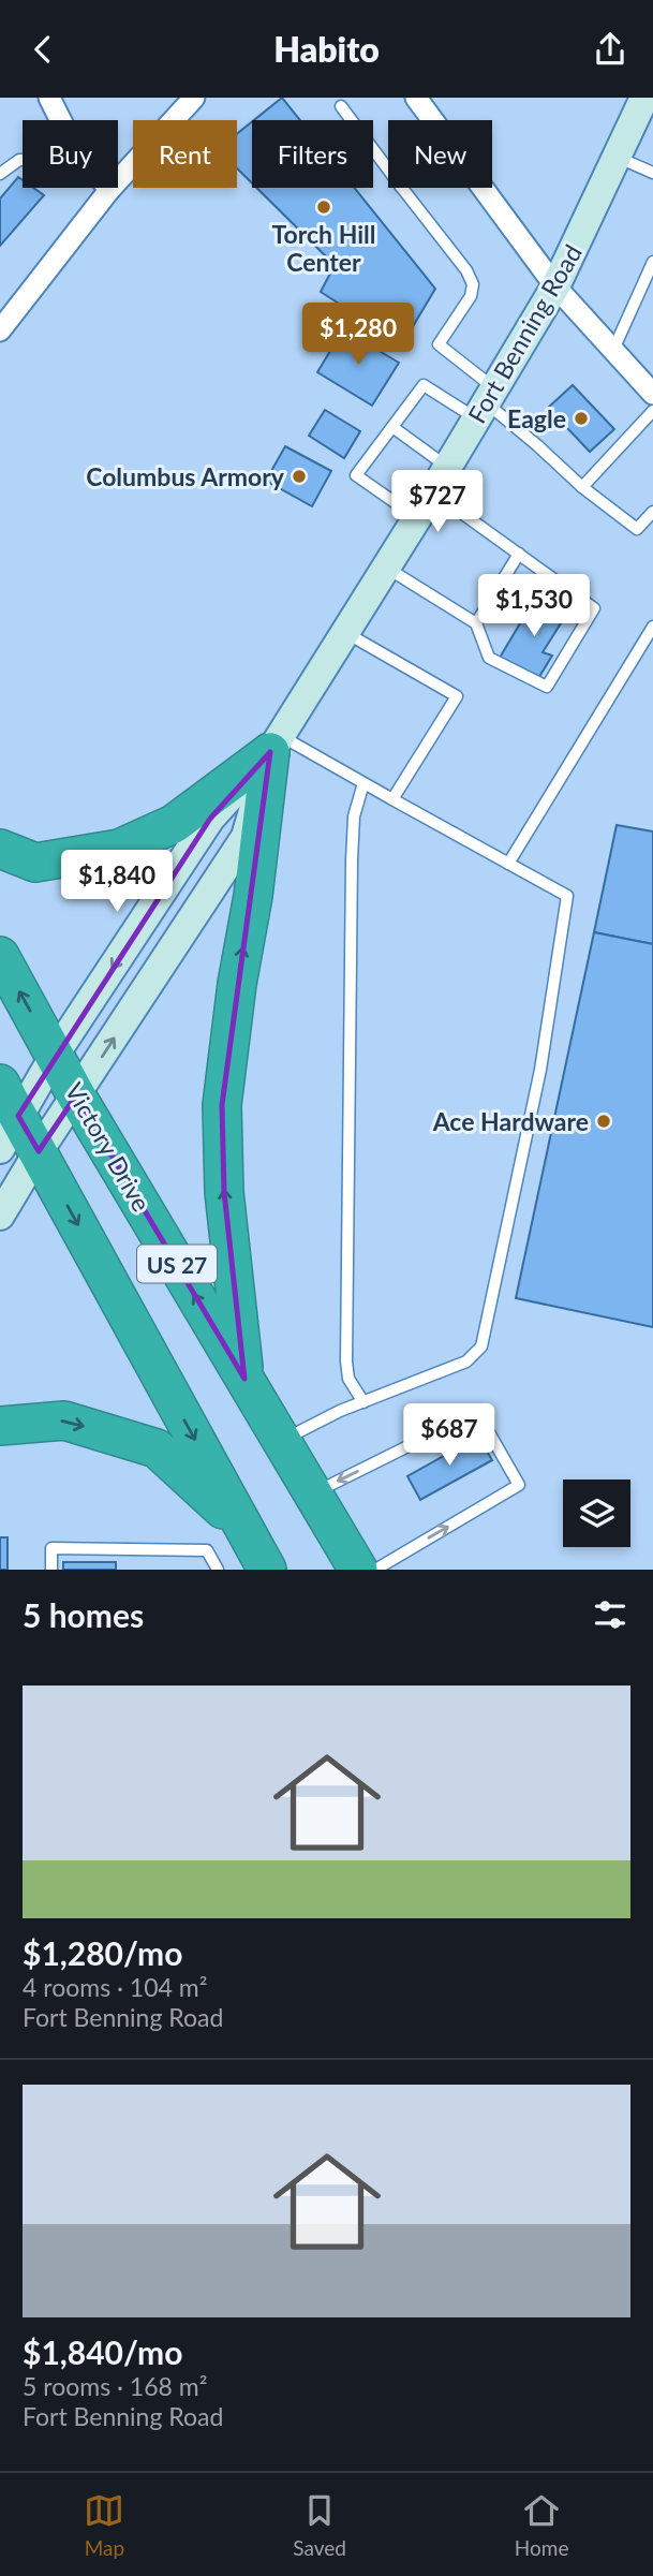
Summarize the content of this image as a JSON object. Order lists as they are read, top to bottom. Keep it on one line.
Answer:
{"streets":{"highway":["Victory Drive","US 27"],"main road":["Fort Benning Road"]},"crossings":[["Fort Benning Road","Victory Drive"],["Fort Benning Road","US 27"]],"places":["Torch Hill Center","Eagle","Columbus Armory","Ace Hardware"],"page":{"header":"Habito","chip":["Buy","Rent","Filters","New"],"price":["$1,280","$727","$1,530","$1,840","$687"],"heading":"5 homes","list":[{"name":"$1,280/mo","note":"4 rooms · 104 m² · Fort Benning Road"},{"name":"$1,840/mo","note":"5 rooms · 168 m² · Fort Benning Road"}],"tabs":["Map","Saved","Home"]}}
